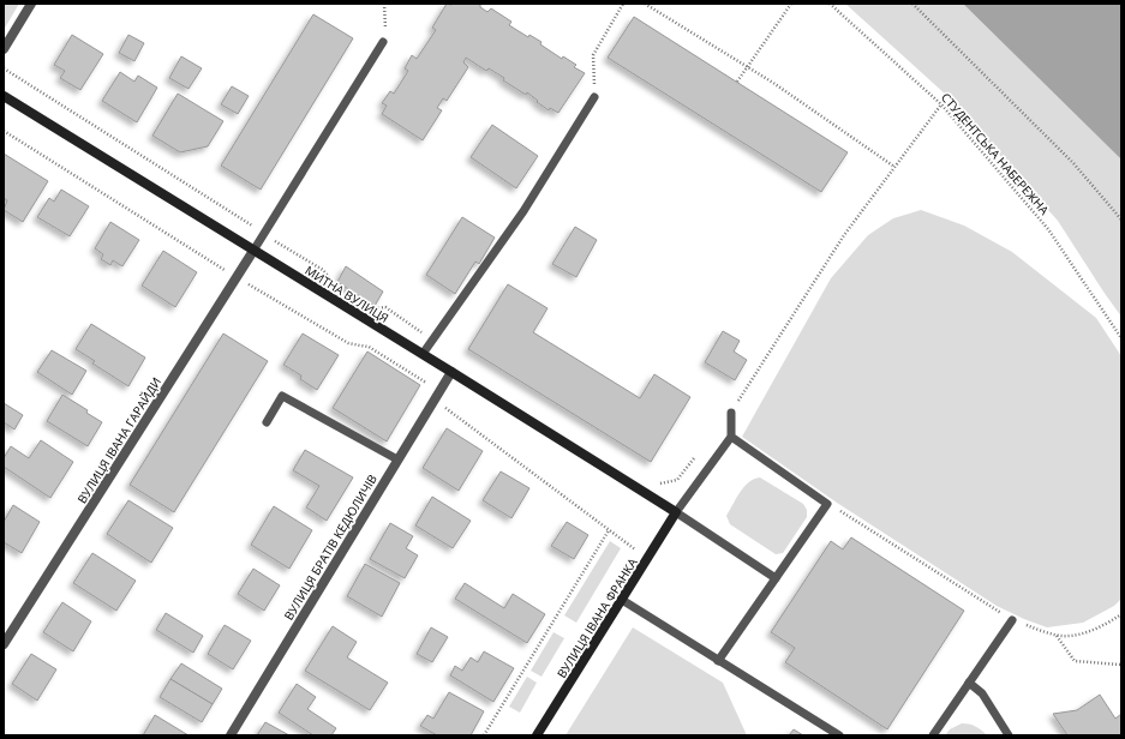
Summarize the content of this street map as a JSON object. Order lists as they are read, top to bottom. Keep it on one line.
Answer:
{"streets":{"street":["МИТНА ВУЛИЦЯ","ВУЛИЦЯ ІВАНА ГАРАЙДИ","ВУЛИЦЯ БРАТІВ КЕДЮЛИЧІВ","ВУЛИЦЯ ІВАНА ФРАНКА"],"path":["СТУДЕНТСЬКА НАБЕРЕЖНА"]},"crossings":[["МИТНА ВУЛИЦЯ","ВУЛИЦЯ ІВАНА ГАРАЙДИ"],["МИТНА ВУЛИЦЯ","ВУЛИЦЯ БРАТІВ КЕДЮЛИЧІВ"],["МИТНА ВУЛИЦЯ","ВУЛИЦЯ ІВАНА ФРАНКА"]]}
